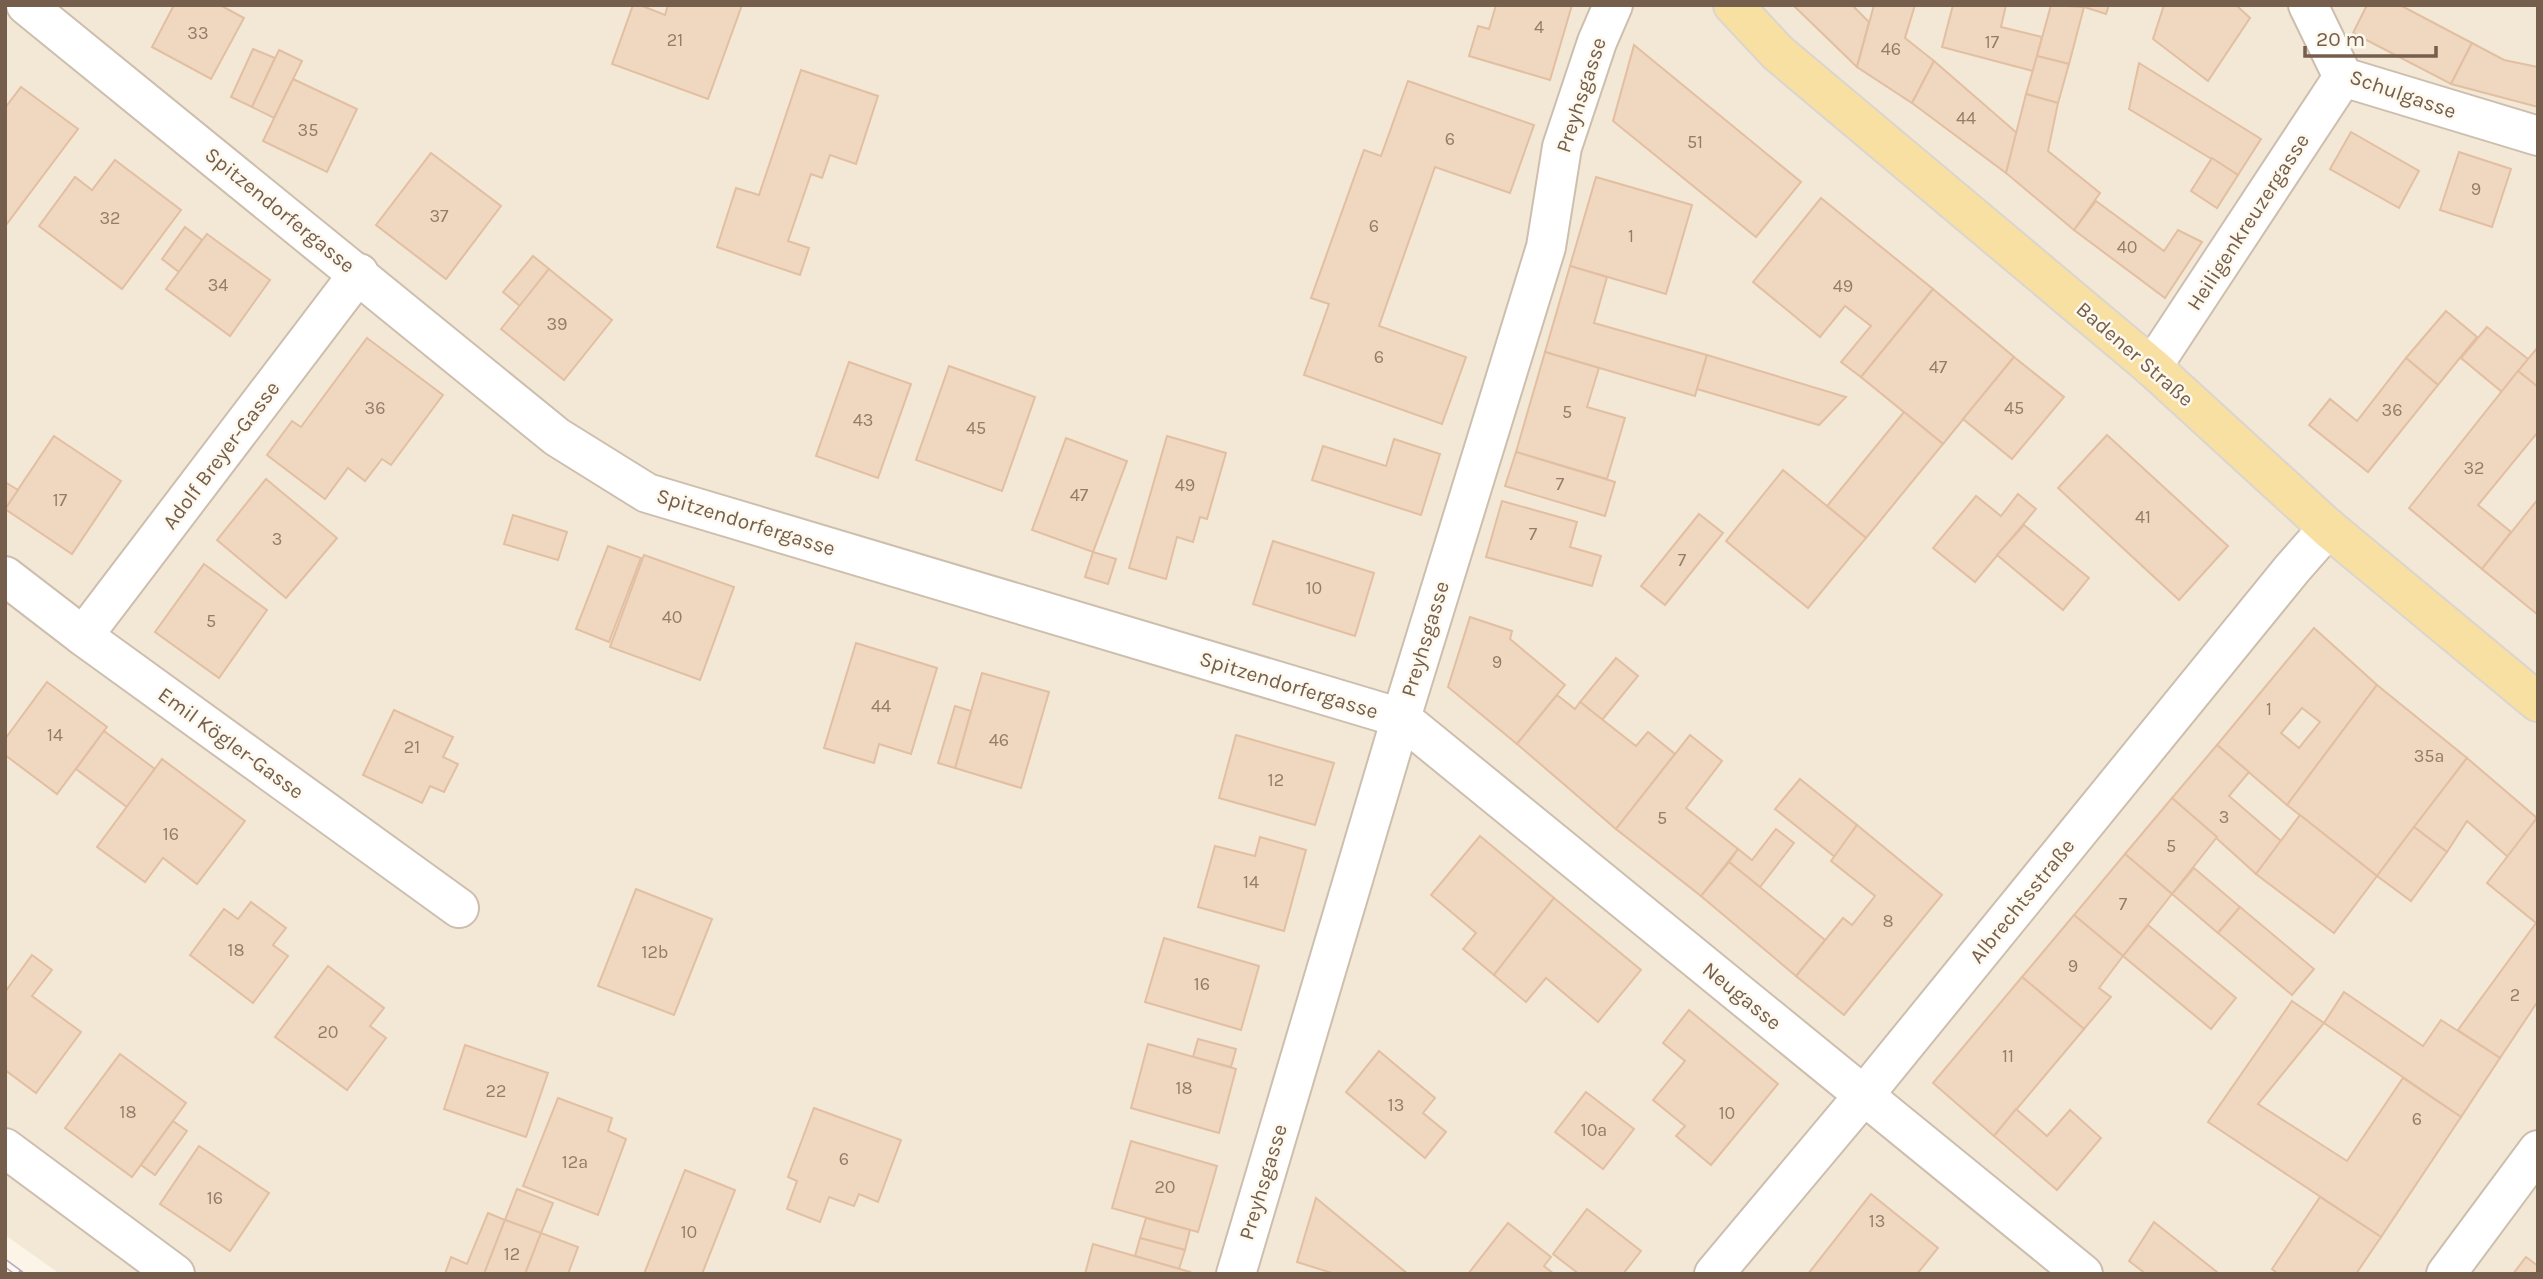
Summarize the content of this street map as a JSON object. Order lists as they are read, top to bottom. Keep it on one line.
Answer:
{"streets":{"main road":["Badener Straße"],"street":["Schulgasse","Preyhsgasse","Spitzendorfergasse","Heiligenkreuzergasse","Adolf Breyer-Gasse","Emil Kögler-Gasse","Albrechtsstraße","Neugasse"]},"crossings":[["Schulgasse","Heiligenkreuzergasse"],["Preyhsgasse","Spitzendorfergasse"],["Preyhsgasse","Neugasse"],["Spitzendorfergasse","Adolf Breyer-Gasse"],["Spitzendorfergasse","Neugasse"],["Heiligenkreuzergasse","Badener Straße"],["Badener Straße","Albrechtsstraße"],["Adolf Breyer-Gasse","Emil Kögler-Gasse"],["Albrechtsstraße","Neugasse"]],"house_numbers":["4","33","21","17","46","44","35","6","51","9","37","32","6","1","40","34","49","39","6","47","36","45","36","5","43","45","32","7","49","47","17","41","7","3","7","10","40","5","9","44","1","14","46","21","35a","12","3","5","16","5","14","7","8","18","12b","9","16","2","20","11","18","22","13","18","10","6","10a","6","12a","20","16","13","10","12"],"scale_bar":"20 m"}
